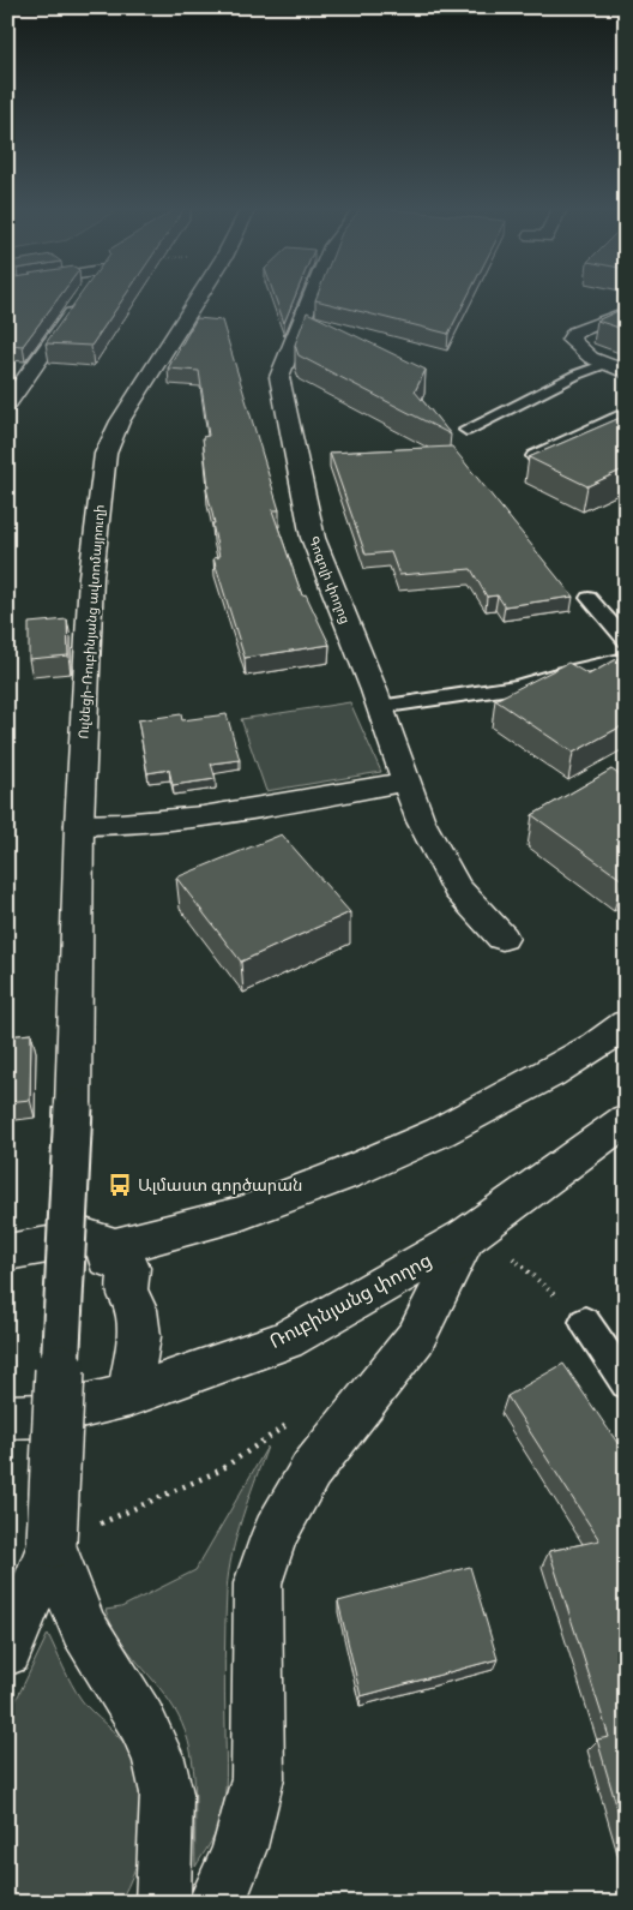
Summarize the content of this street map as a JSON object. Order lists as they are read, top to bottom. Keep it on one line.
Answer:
{"streets":{"street":["Գոգոլի փողոց","Ուլնեցի-Ռուբինյանց ավտոմայրուղի","Ռուբինյանց փողոց"]},"places":{"bus stop":["Ալմաստ գործարան"]}}
